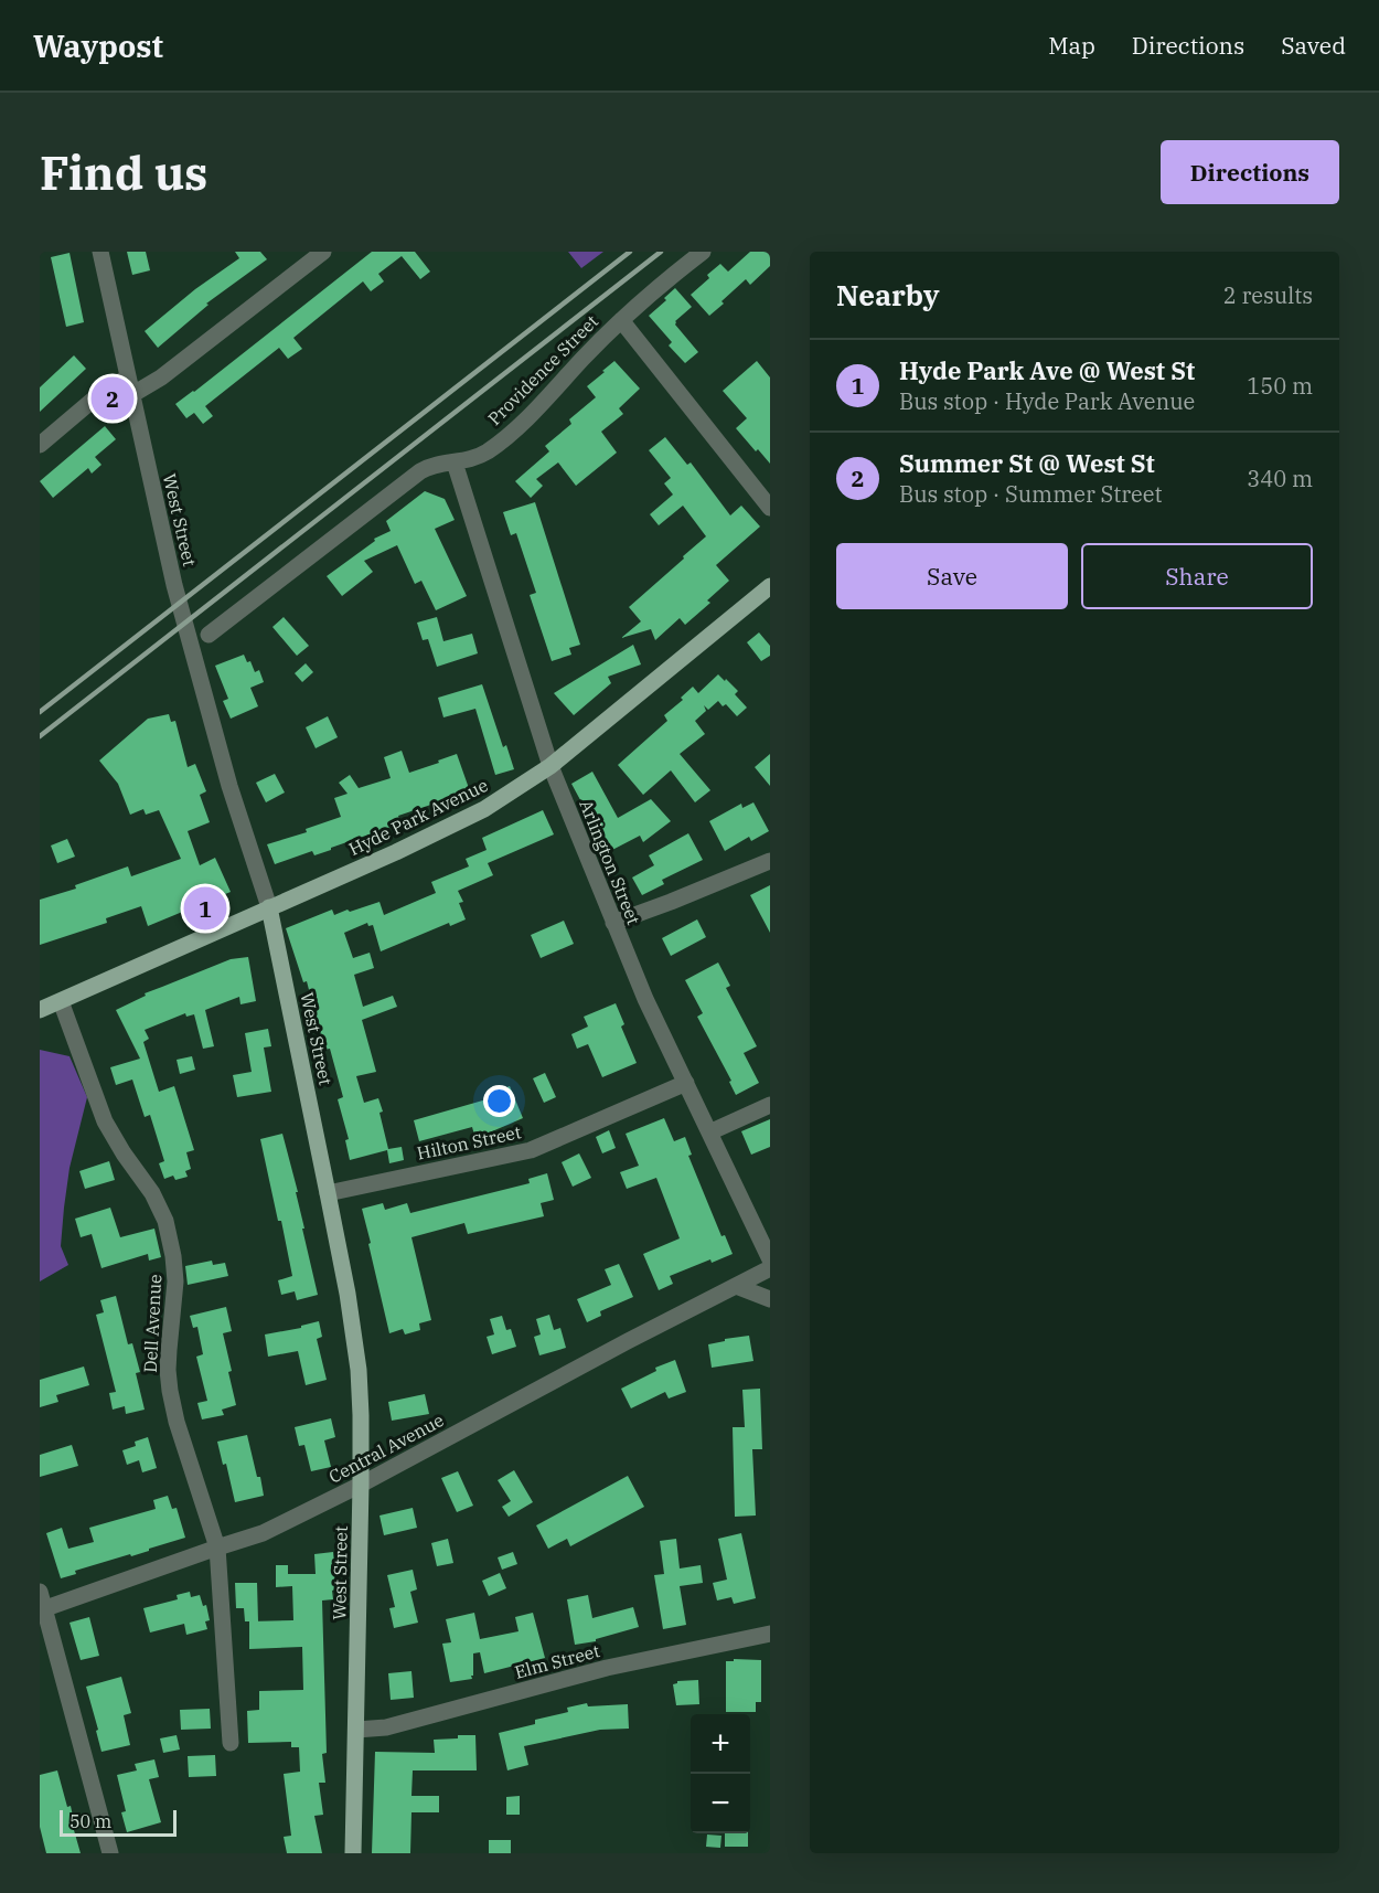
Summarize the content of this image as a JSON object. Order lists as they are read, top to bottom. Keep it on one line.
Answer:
{"streets":{"main road":["West Street","Hyde Park Avenue"],"street":["Providence Street","Arlington Street","Hilton Street","Dell Avenue","Central Avenue","Elm Street"]},"crossings":[["Providence Street","Arlington Street"],["West Street","Hyde Park Avenue"],["West Street","Hilton Street"],["West Street","Central Avenue"],["West Street","Elm Street"],["Hyde Park Avenue","Arlington Street"],["Hyde Park Avenue","Dell Avenue"],["Arlington Street","Hilton Street"],["Dell Avenue","Central Avenue"]],"scale_bar":"50 m","page":{"header":"Waypost","nav":["Map","Directions","Saved"],"buttons":["Directions",["Save","Share"]],"title":"Find us","heading":["Nearby","2 results"],"list":[{"mark":"1","name":"Hyde Park Ave @ West St","note":"Bus stop · Hyde Park Avenue","value":"150 m"},{"mark":"2","name":"Summer St @ West St","note":"Bus stop · Summer Street","value":"340 m"}],"pins":["2","1"],"map_buttons":["+","−"],"scale":"50 m"}}
